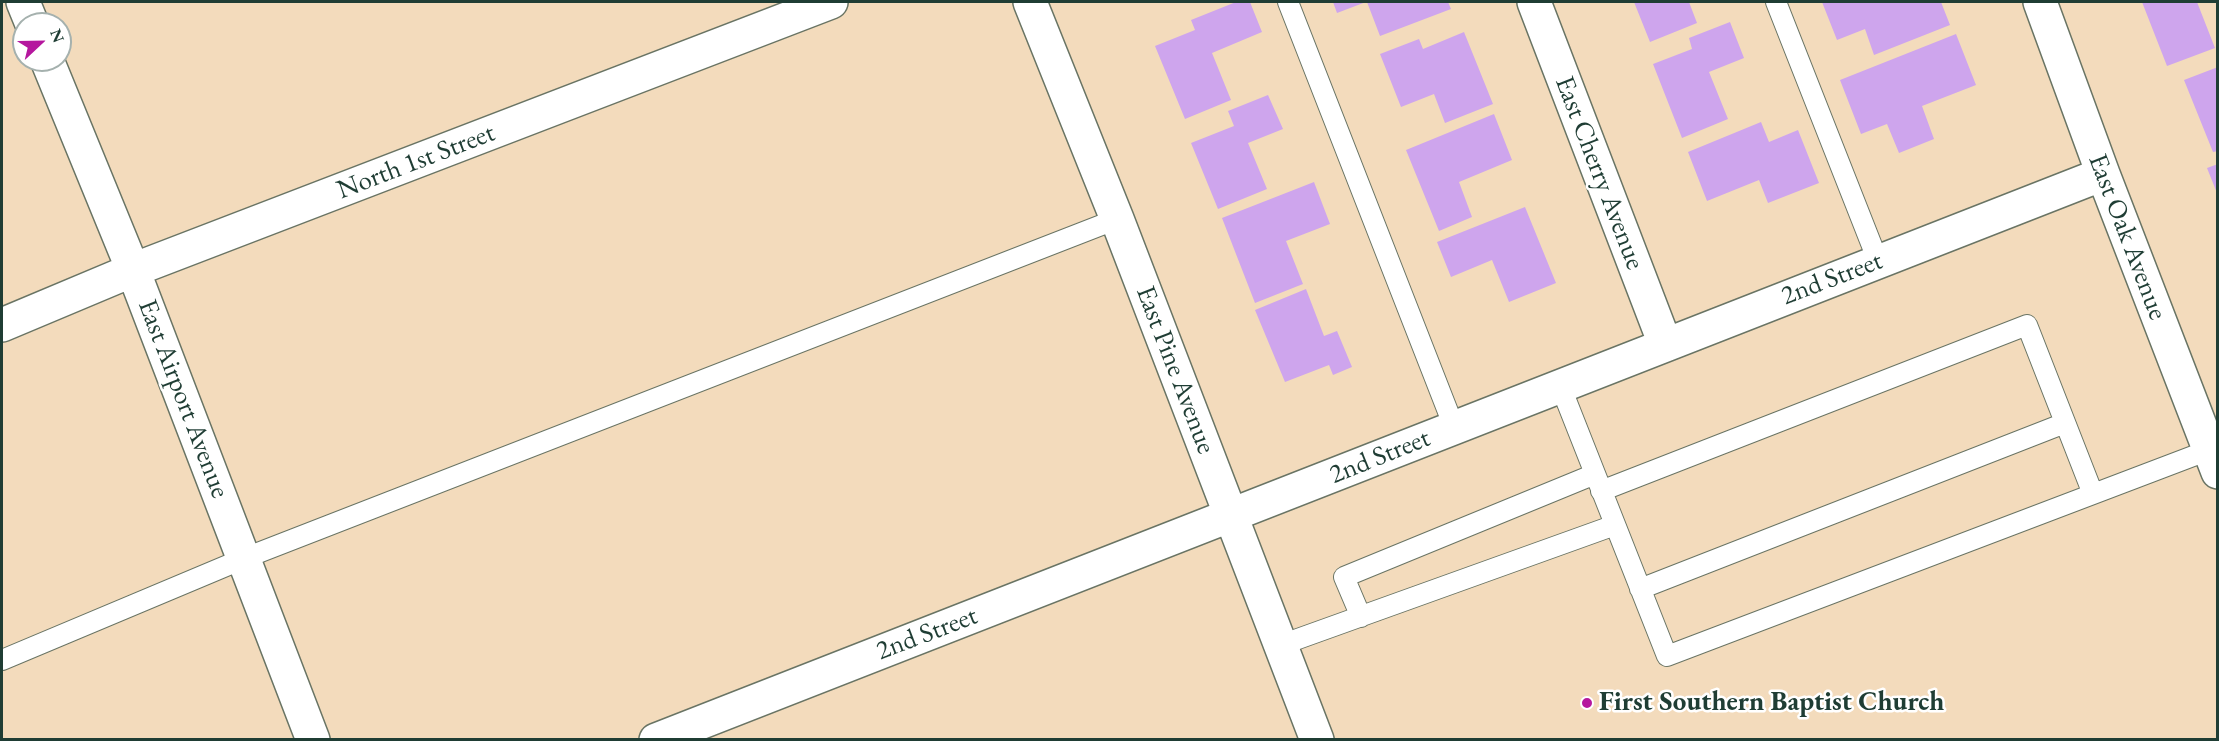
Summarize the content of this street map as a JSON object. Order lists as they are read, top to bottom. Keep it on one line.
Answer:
{"streets":{"street":["North 1st Street","East Cherry Avenue","East Oak Avenue","2nd Street","East Pine Avenue","East Airport Avenue"]},"crossings":[["North 1st Street","East Airport Avenue"],["East Cherry Avenue","2nd Street"],["East Oak Avenue","2nd Street"],["2nd Street","East Pine Avenue"]],"places":["First Southern Baptist Church"],"north":"right"}
